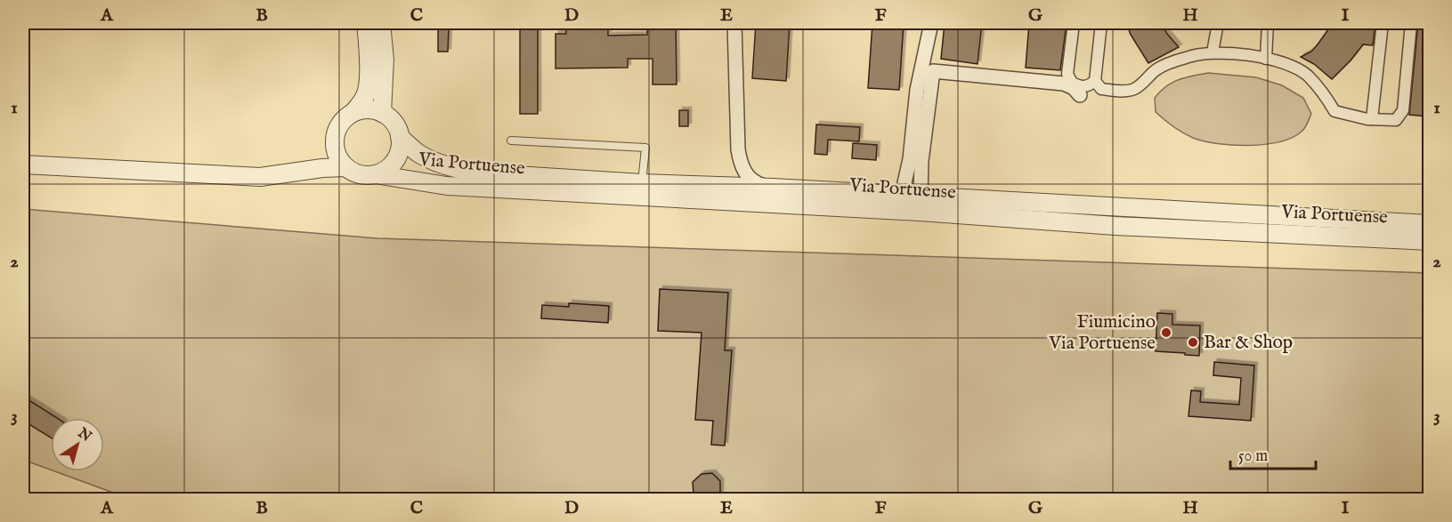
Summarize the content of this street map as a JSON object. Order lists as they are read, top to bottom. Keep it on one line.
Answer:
{"streets":{"street":["Via Portuense"]},"places":["Fiumicino Via Portuense","Bar & Shop"],"scale_bar":"50 m","north":"top right","grid":{"columns":["A","B","C","D","E","F","G","H","I"],"rows":["1","2","3"]}}
